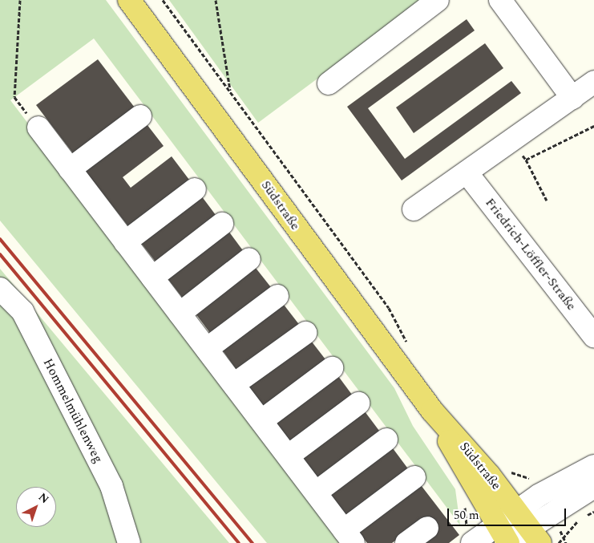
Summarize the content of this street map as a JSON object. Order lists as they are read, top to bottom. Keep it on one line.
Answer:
{"streets":{"main road":["Südstraße"],"street":["Friedrich-Löffler-Straße","Hommelmühlenweg"]},"scale_bar":"50 m","north":"top right"}
